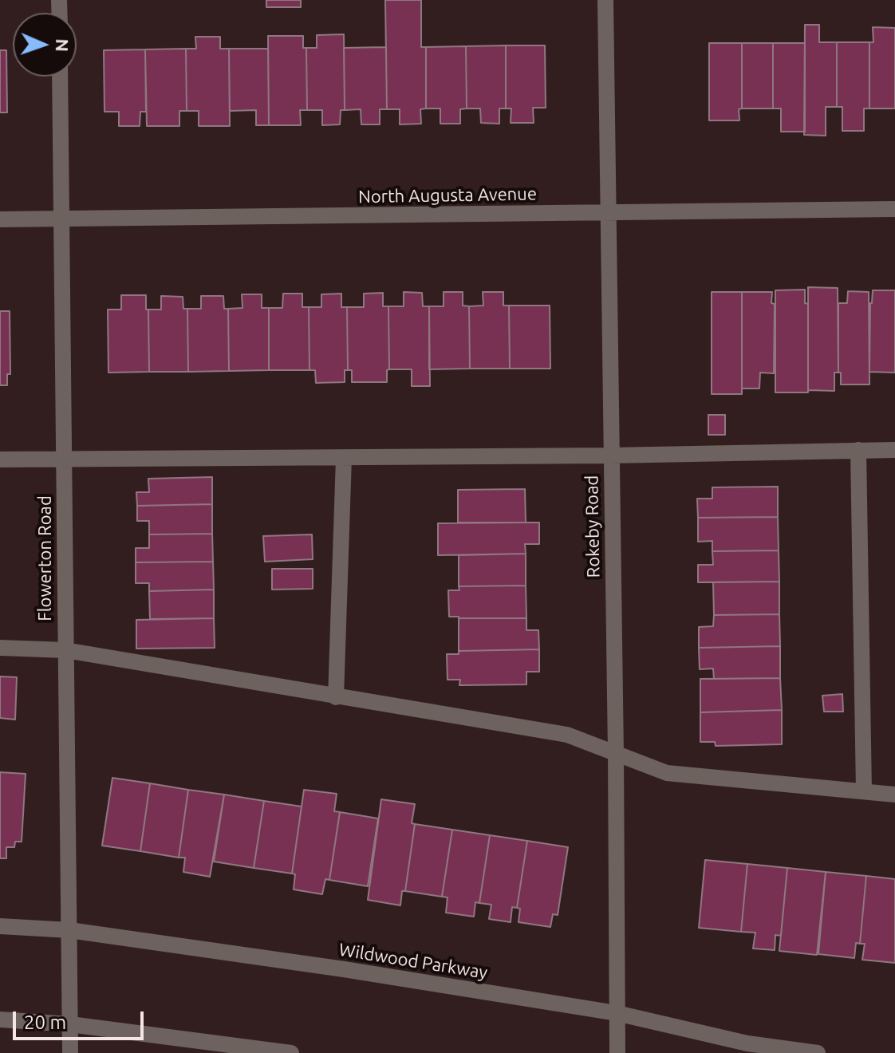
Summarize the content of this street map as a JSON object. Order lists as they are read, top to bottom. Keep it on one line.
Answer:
{"streets":{"street":["North Augusta Avenue","Rokeby Road","Flowerton Road","Wildwood Parkway"]},"crossings":[["North Augusta Avenue","Rokeby Road"],["North Augusta Avenue","Flowerton Road"],["Rokeby Road","Wildwood Parkway"],["Flowerton Road","Wildwood Parkway"]],"scale_bar":"20 m","north":"right"}
